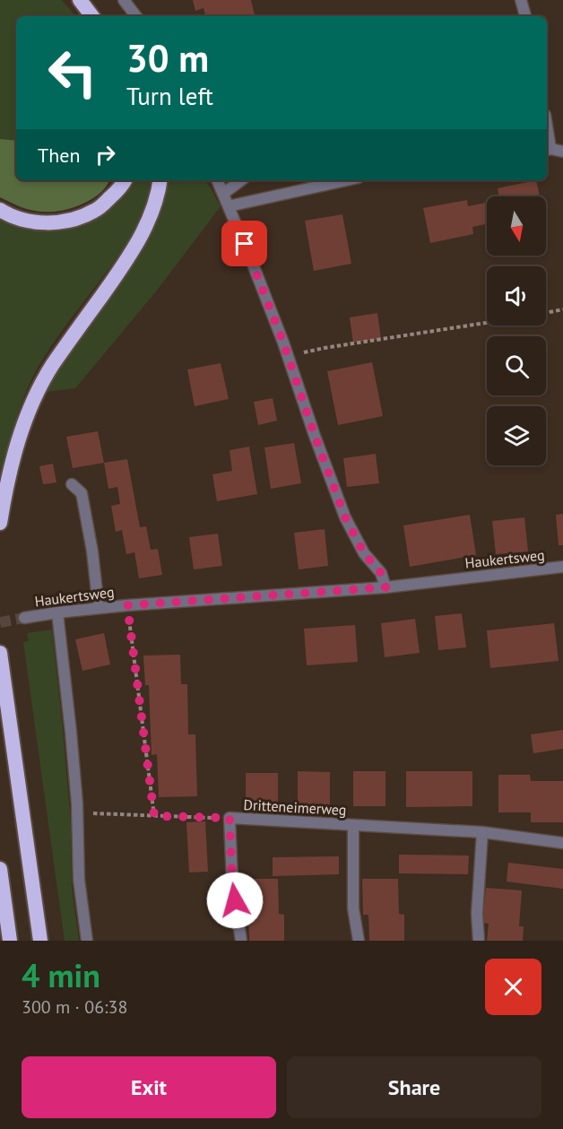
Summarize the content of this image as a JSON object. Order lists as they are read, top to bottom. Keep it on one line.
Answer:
{"streets":{"street":["Haukertsweg","Dritteneimerweg"]},"north":"bottom","page":{"turn":["30 m","Turn left"],"then":"Then","heading":["4 min","300 m · 06:38"],"buttons":["Exit","Share"]}}
